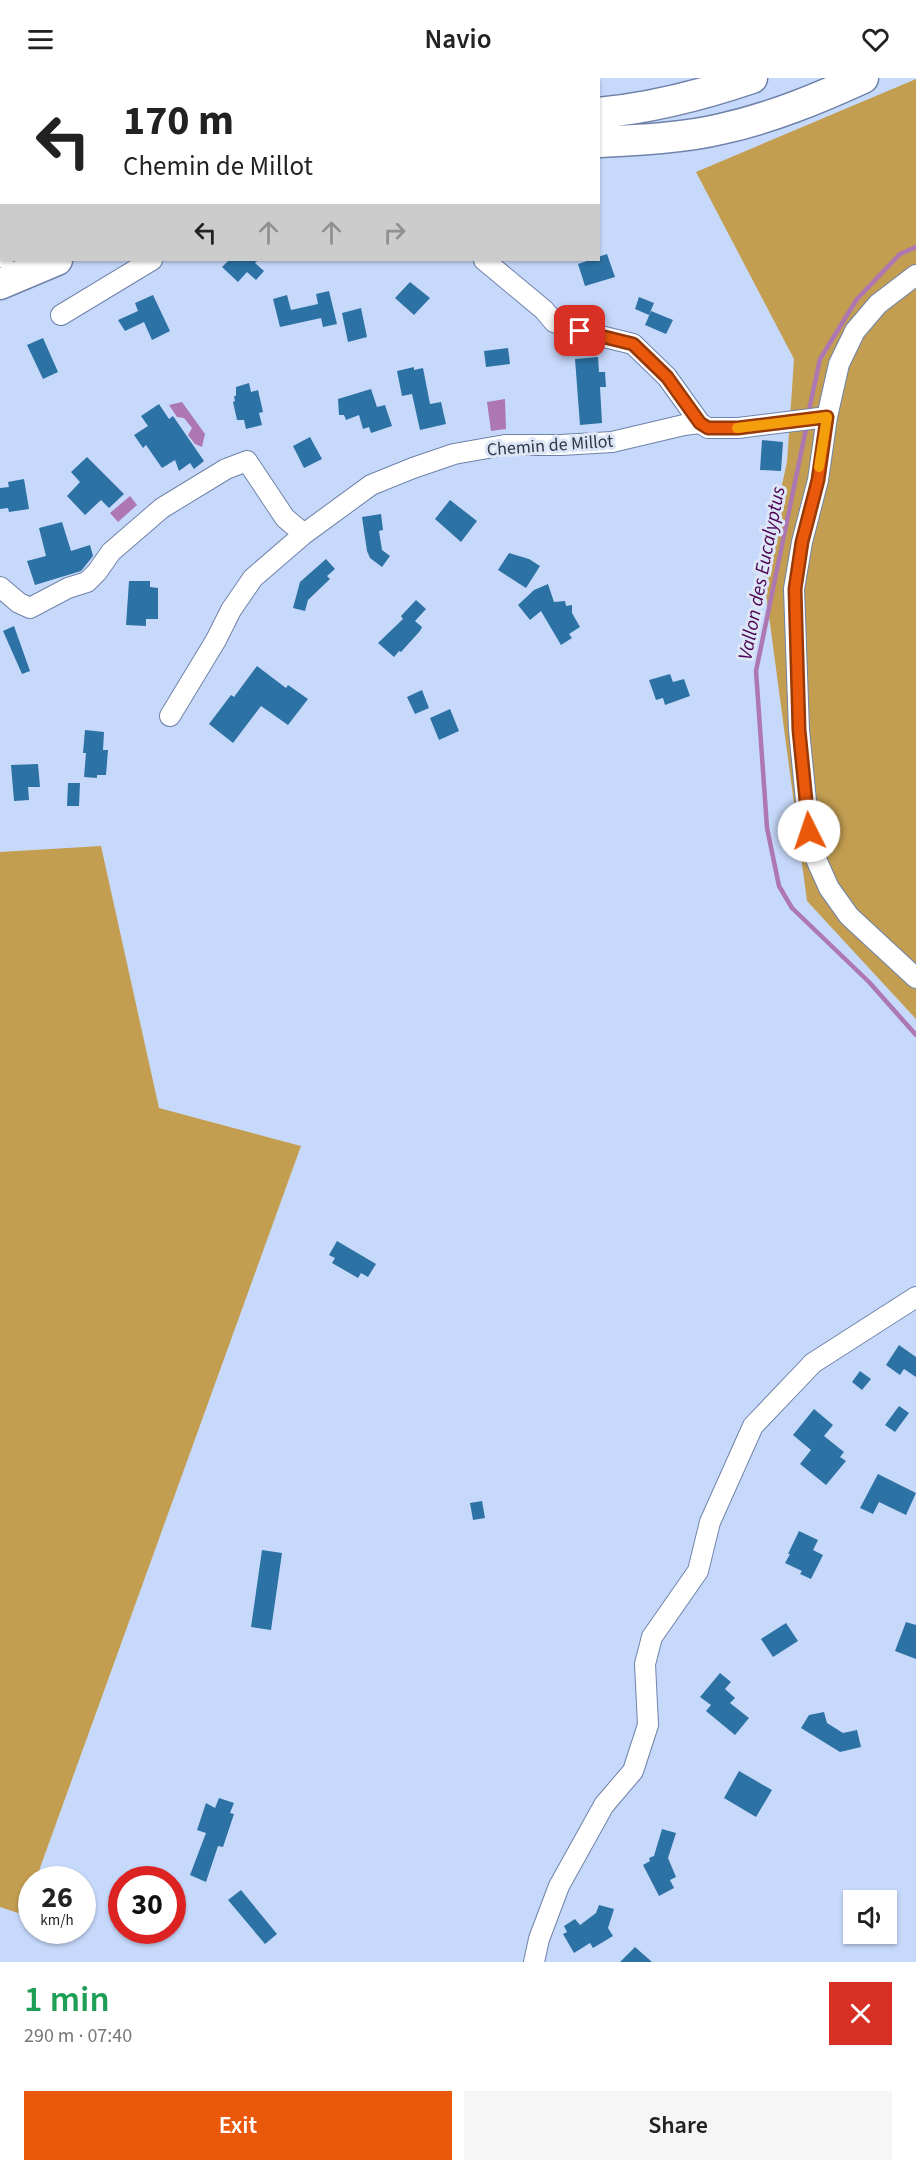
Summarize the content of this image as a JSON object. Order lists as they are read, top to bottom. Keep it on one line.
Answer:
{"streets":{"street":["Chemin de Millot"]},"water":["Vallon des Eucalyptus"],"page":{"header":"Navio","turn":["170 m","Chemin de Millot"],"speed":"26 km/h","limit":"30","heading":["1 min","290 m · 07:40"],"buttons":["Exit","Share"]}}
